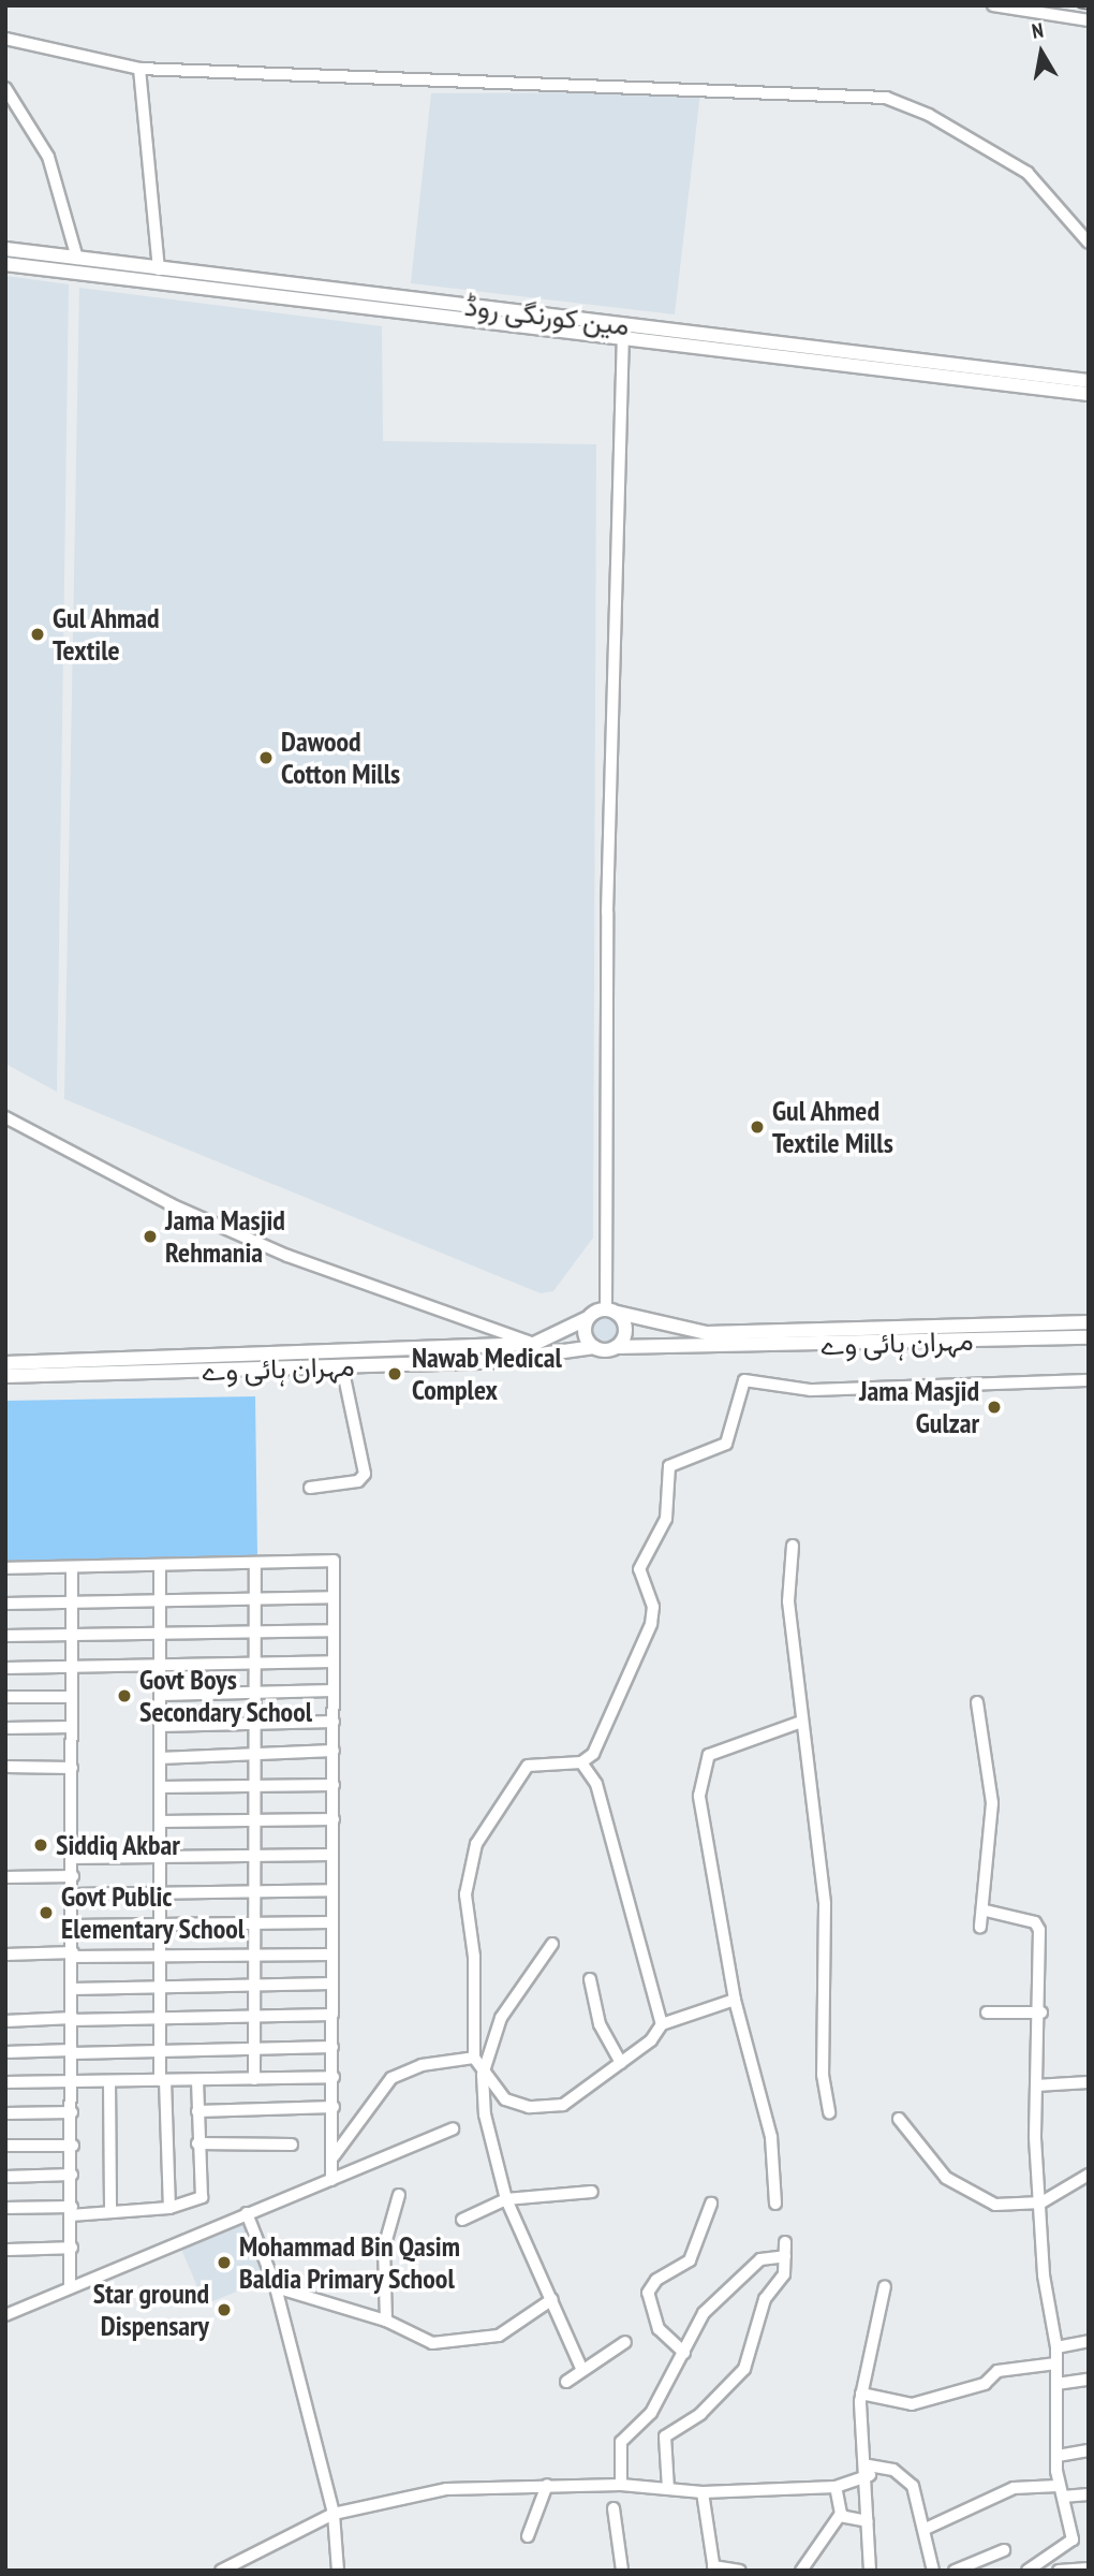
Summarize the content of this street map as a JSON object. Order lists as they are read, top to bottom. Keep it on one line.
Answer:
{"streets":{"main road":["مین کورنگی روڈ","مہران ہائی وے"]},"places":["Gul Ahmad Textile","Dawood Cotton Mills","Gul Ahmed Textile Mills","Jama Masjid Rehmania","Nawab Medical Complex","Jama Masjid Gulzar","Govt Boys Secondary School","Siddiq Akbar","Govt Public Elementary School","Mohammad Bin Qasim Baldia Primary School","Star ground Dispensary"],"north":"top"}
